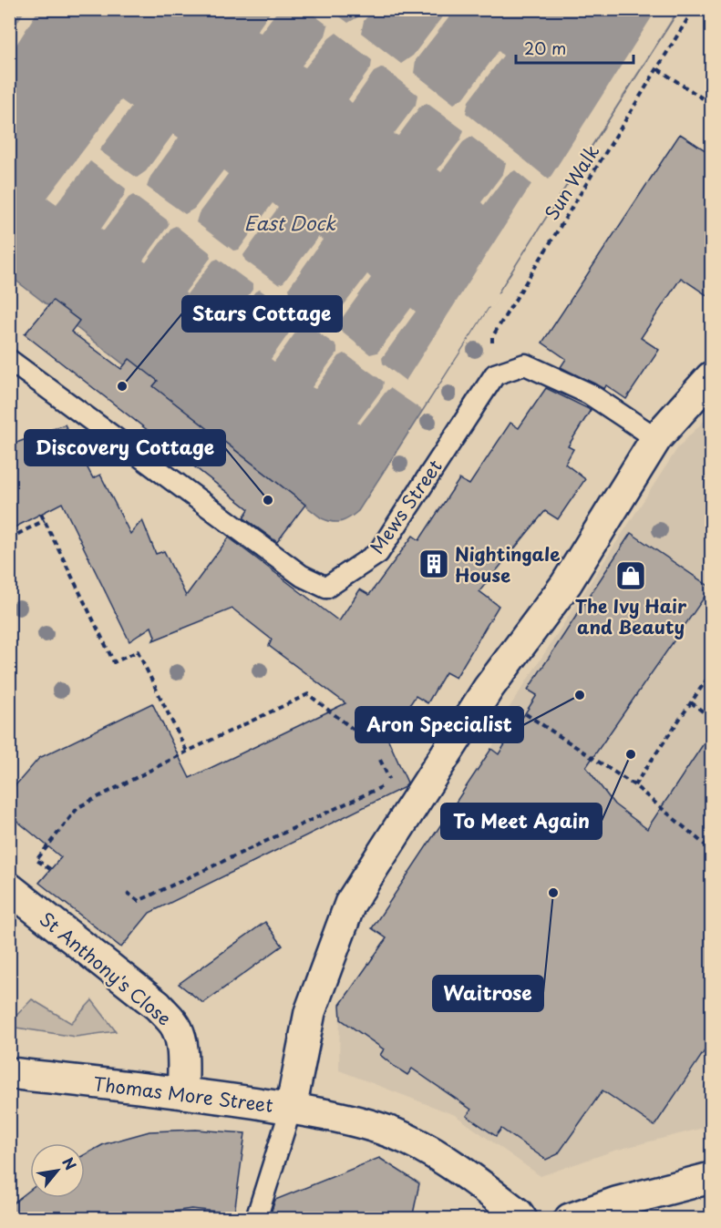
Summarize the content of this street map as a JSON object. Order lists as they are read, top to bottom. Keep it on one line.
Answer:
{"streets":{"street":["St Anthony's Close","Thomas More Street"],"lane":["Mews Street"],"path":["Sun Walk"]},"crossings":[["Sun Walk","Mews Street"],["St Anthony's Close","Thomas More Street"]],"water":["East Dock"],"places":{"other":["Stars Cottage","Discovery Cottage","Aron Specialist","To Meet Again","Waitrose"],"building":["Nightingale House"],"shop":["The Ivy Hair and Beauty"]},"scale_bar":"20 m","north":"top right"}
